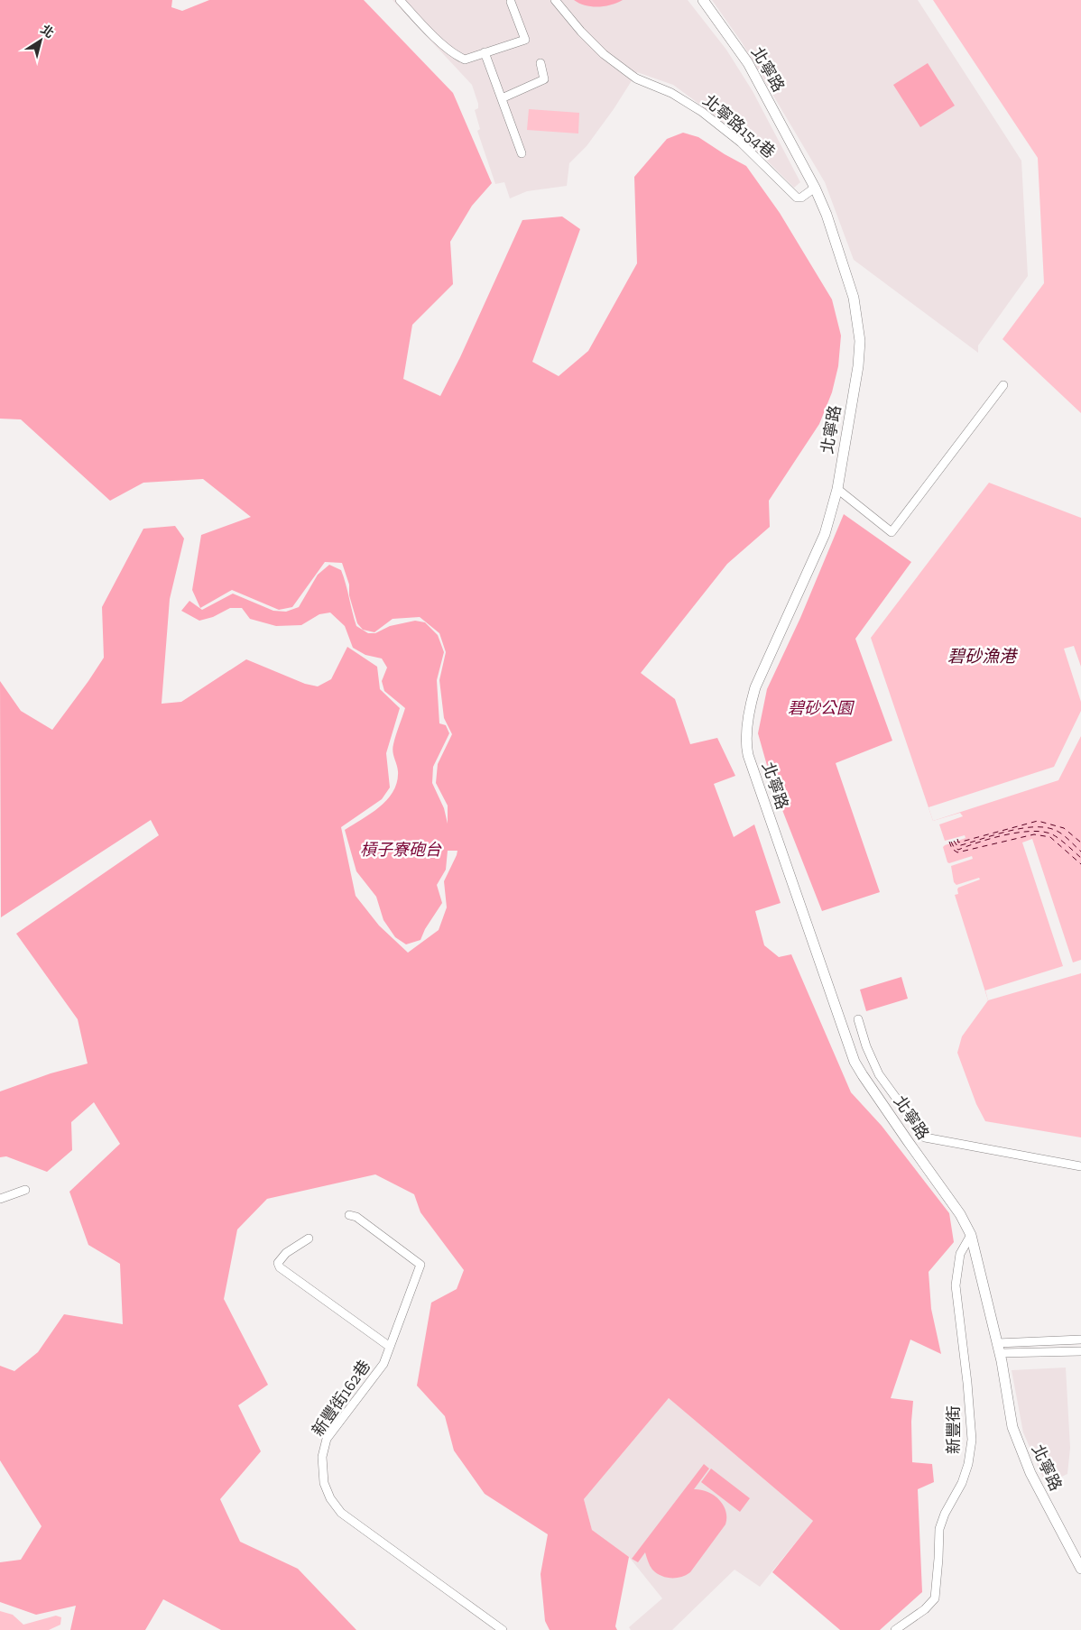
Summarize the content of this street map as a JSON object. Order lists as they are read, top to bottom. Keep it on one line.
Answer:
{"streets":{"main road":["北寧路"],"street":["北寧路154巷","新豐街162巷","新豐街"]},"crossings":[["北寧路","北寧路154巷"],["北寧路","新豐街"]],"water":["碧砂漁港"],"parks":["碧砂公園","槓子寮砲台"],"north":"top right"}
